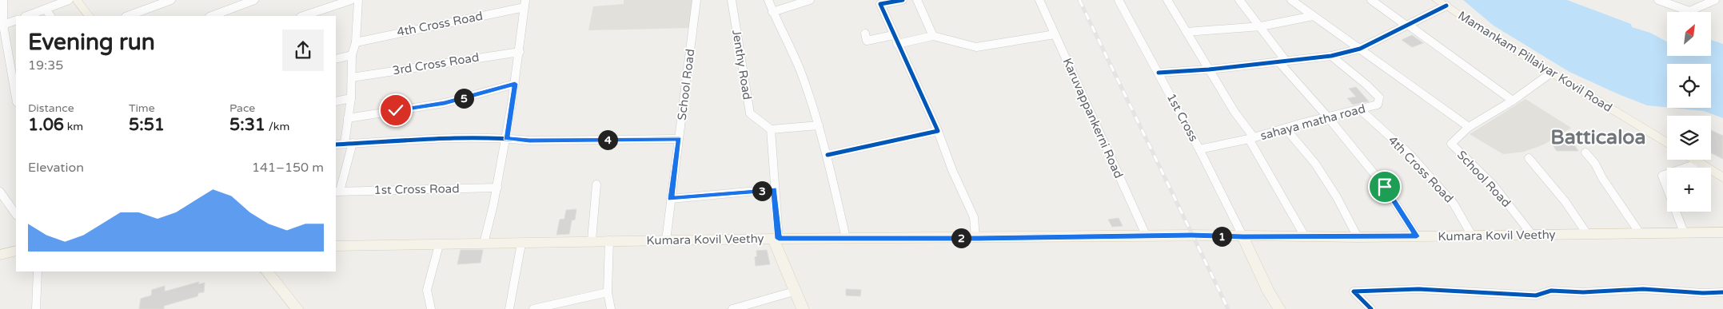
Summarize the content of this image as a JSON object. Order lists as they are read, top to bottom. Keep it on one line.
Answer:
{"streets":{"main road":["Mamankam Pillaiyar Kovil Road","Kumara Kovil Veethy"],"street":["4th Cross Road","3rd Cross Road","Jenthy Road","School Road","1st Cross","Karuvappankerni Road","sahaya matha road","1st Cross Road"]},"crossings":[["4th Cross Road","sahaya matha road"],["4th Cross Road","Kumara Kovil Veethy"],["Mamankam Pillaiyar Kovil Road","School Road"],["School Road","Kumara Kovil Veethy"],["1st Cross","sahaya matha road"],["1st Cross","Kumara Kovil Veethy"],["Karuvappankerni Road","Kumara Kovil Veethy"]],"districts":["Batticaloa"],"north":"top right","page":{"map_buttons":"+","heading":["Evening run","19:35"],"stats":[["Distance","1.06 km"],["Time","5:51"],["Pace","5:31 /km"]],"pins":["5","4","3","1","2"],"chart":["Elevation","141–150 m"]}}
